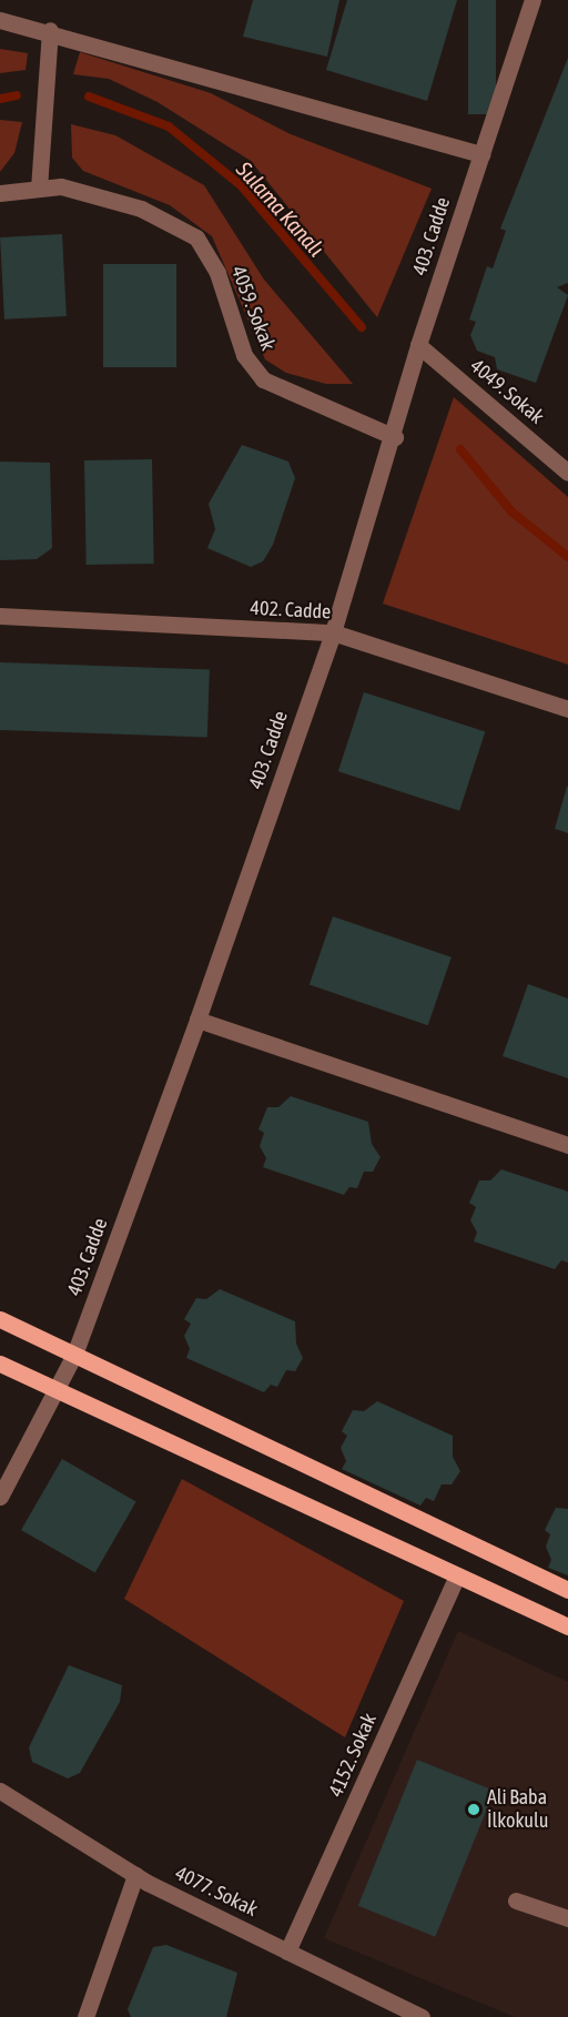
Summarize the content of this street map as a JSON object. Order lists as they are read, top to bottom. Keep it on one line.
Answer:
{"streets":{"street":["403. Cadde","4059. Sokak","4049. Sokak","402. Cadde","4152. Sokak","4077. Sokak"]},"crossings":[["403. Cadde","4059. Sokak"],["403. Cadde","4049. Sokak"],["403. Cadde","402. Cadde"],["4152. Sokak","4077. Sokak"]],"water":["Sulama Kanalı"],"places":["Ali Baba İlkokulu"]}
